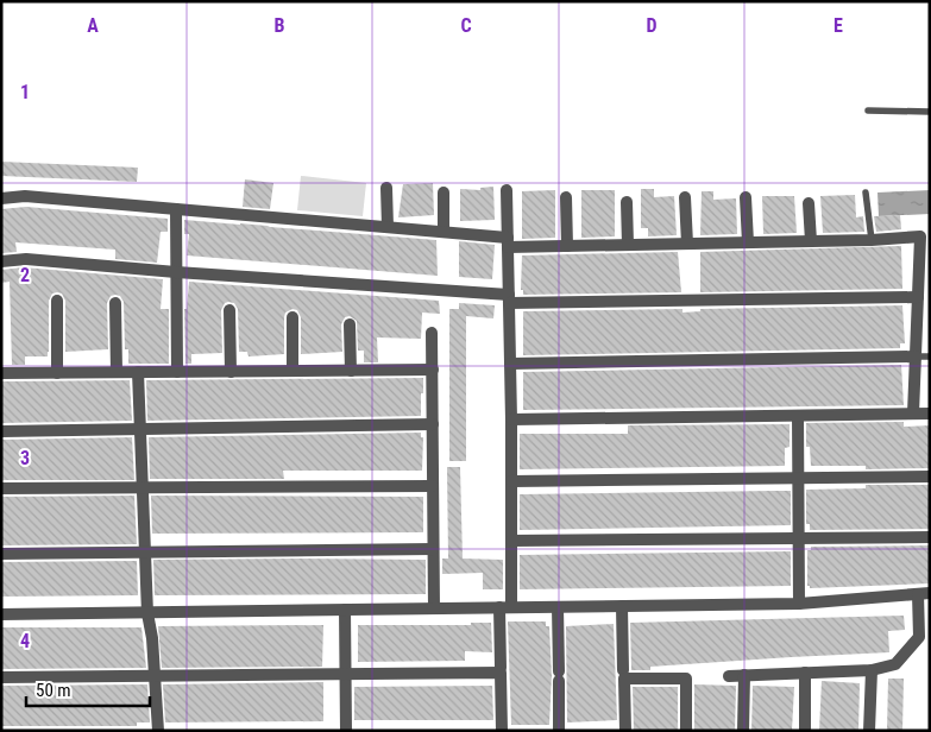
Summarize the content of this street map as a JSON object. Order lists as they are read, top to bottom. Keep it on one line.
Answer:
{"scale_bar":"50 m","grid":{"columns":["A","B","C","D","E"],"rows":["1","2","3","4"]}}
